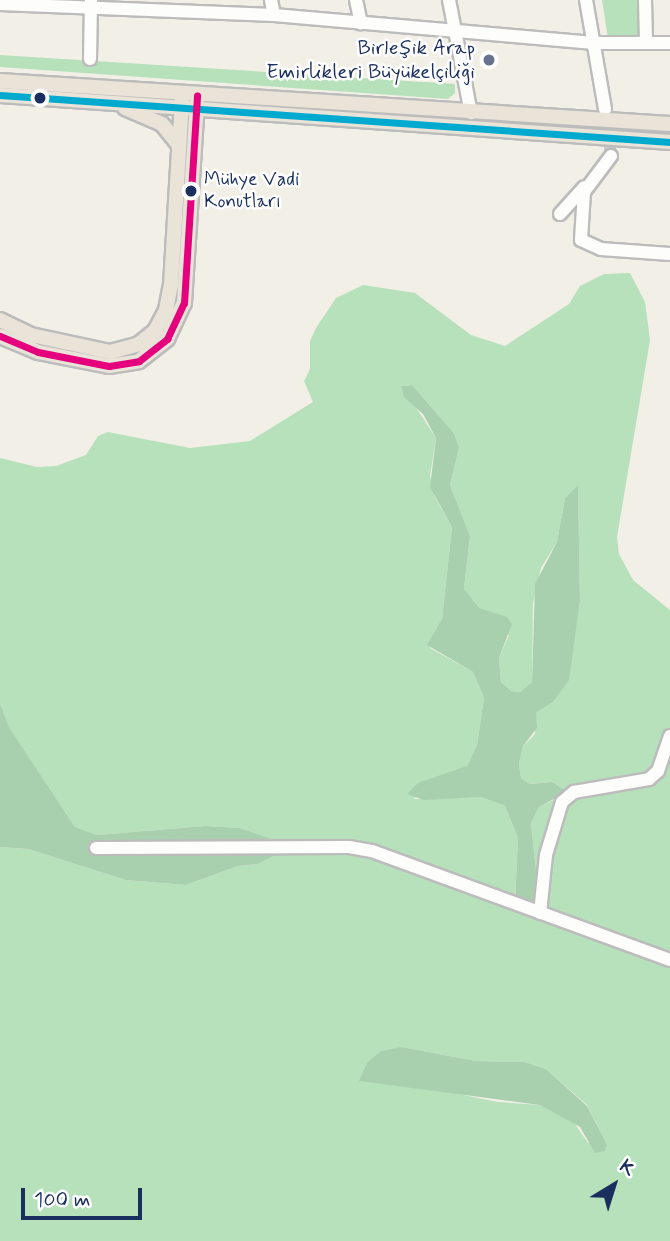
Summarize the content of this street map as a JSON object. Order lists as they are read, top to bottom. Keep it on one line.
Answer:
{"places":["Birleşik Arap Emirlikleri Büyükelçiliği","Mühye Vadi Konutları"],"scale_bar":"100 m","north":"top right"}
